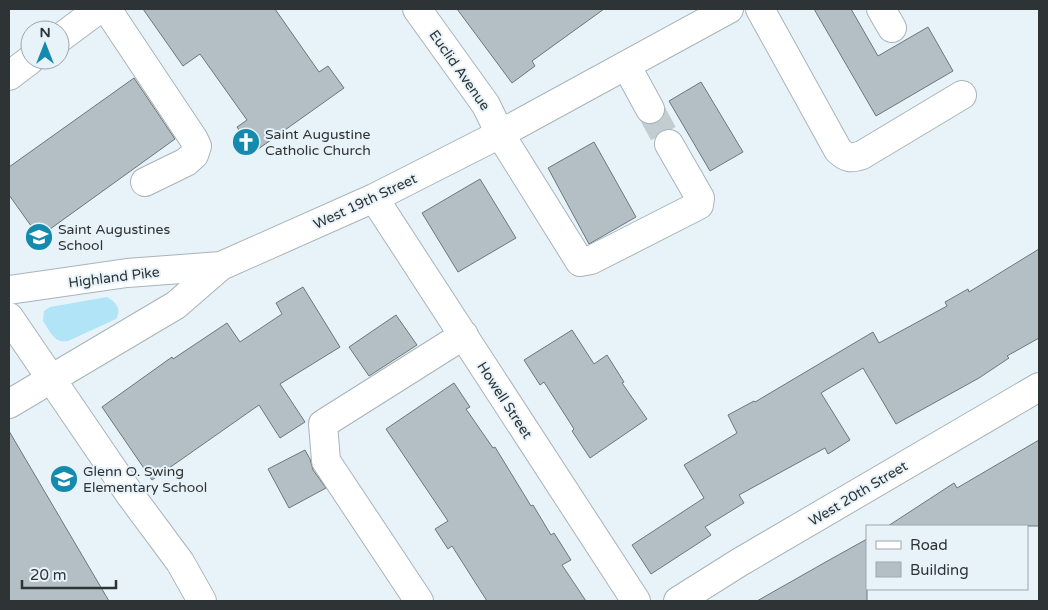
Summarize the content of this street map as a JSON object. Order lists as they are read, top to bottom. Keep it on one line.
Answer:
{"streets":{"street":["Euclid Avenue","West 19th Street","Highland Pike","Howell Street","West 20th Street"]},"crossings":[["Euclid Avenue","West 19th Street"],["West 19th Street","Highland Pike"],["West 19th Street","Howell Street"]],"places":{"church":["Saint Augustine Catholic Church"],"school or university":["Saint Augustines School","Glenn O. Swing Elementary School"]},"legend":["Road","Building"],"scale_bar":"20 m","north":"top"}
